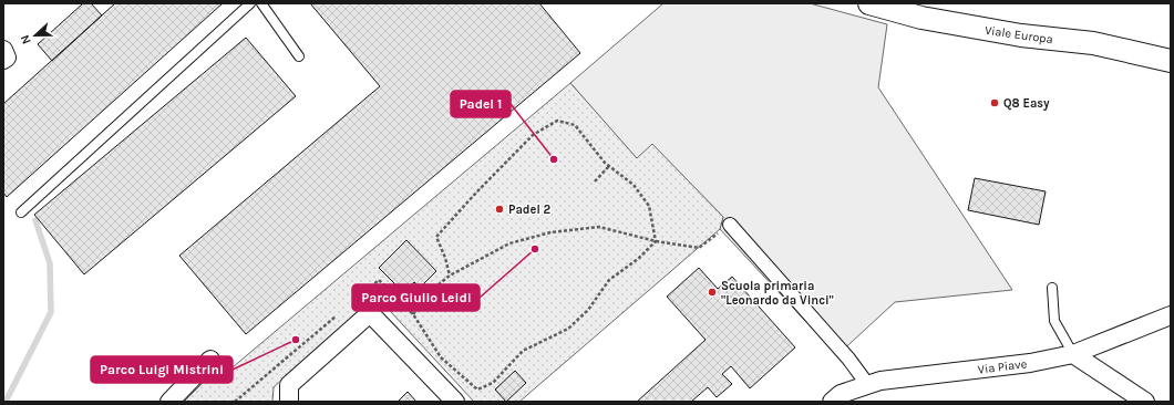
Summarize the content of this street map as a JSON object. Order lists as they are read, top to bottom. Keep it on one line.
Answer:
{"streets":{"street":["Viale Europa","Via Piave"]},"places":["Q8 Easy","Padel 1","Padel 2","Parco Giulio Leidi","Scuola primaria \"Leonardo da Vinci\"","Parco Luigi Mistrini"],"north":"left"}
